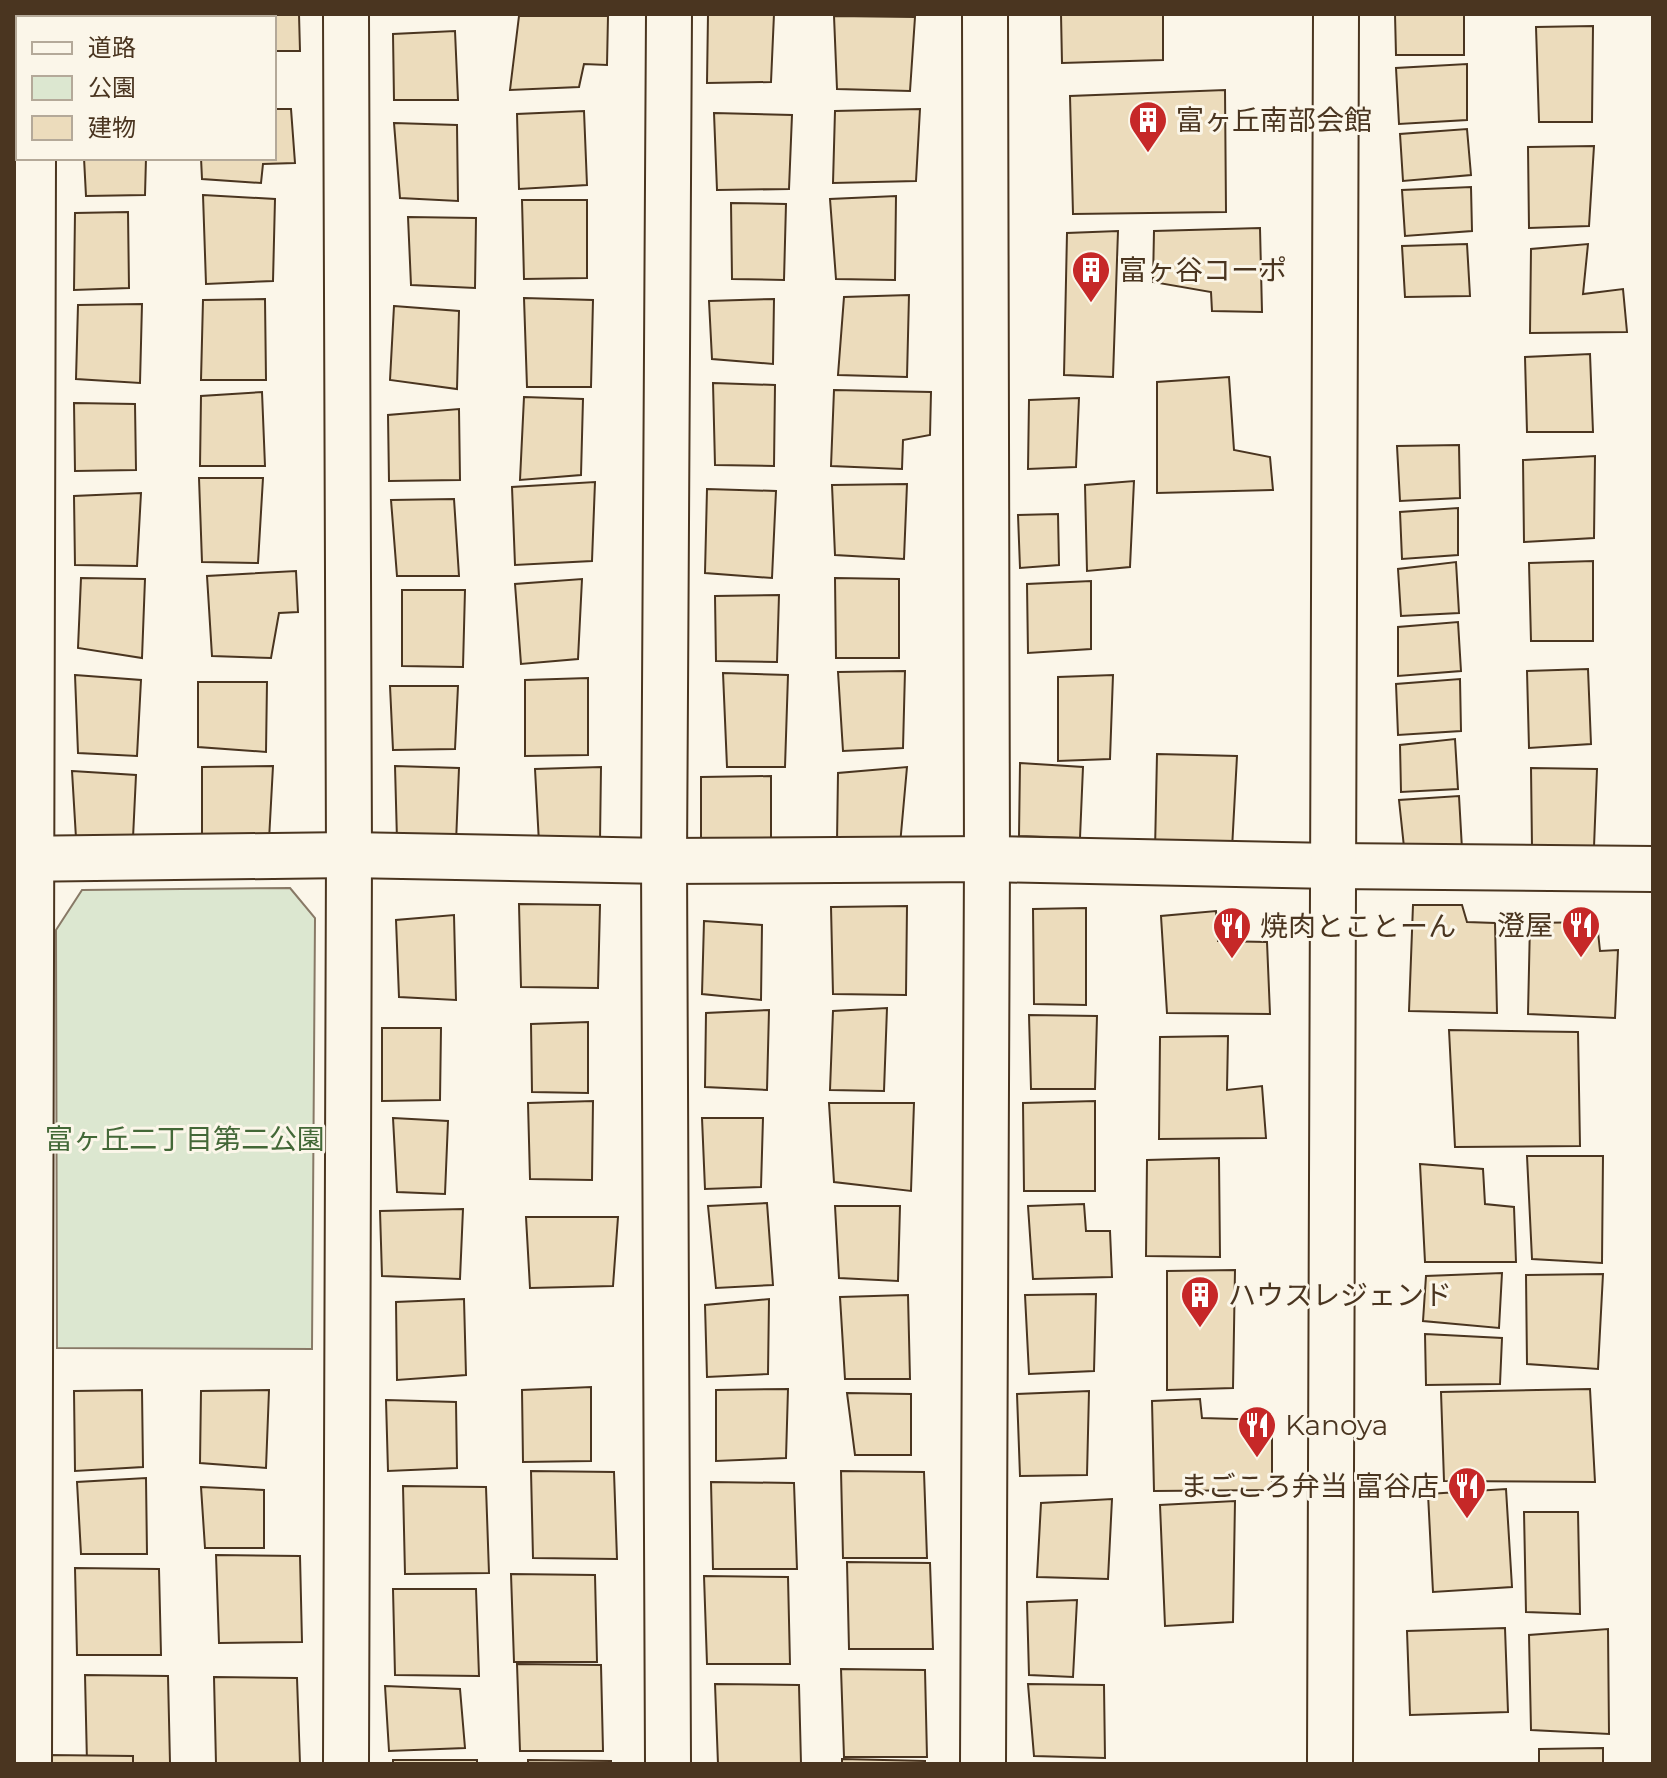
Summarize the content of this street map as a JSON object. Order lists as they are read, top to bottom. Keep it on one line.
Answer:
{"parks":["富ヶ丘二丁目第二公園"],"places":{"building":["富ヶ丘南部会館","富ヶ谷コーポ","ハウスレジェンド"],"restaurant":["澄屋","焼肉とことーん","Kanoya","まごころ弁当 富谷店"]},"legend":["道路","公園","建物"]}
